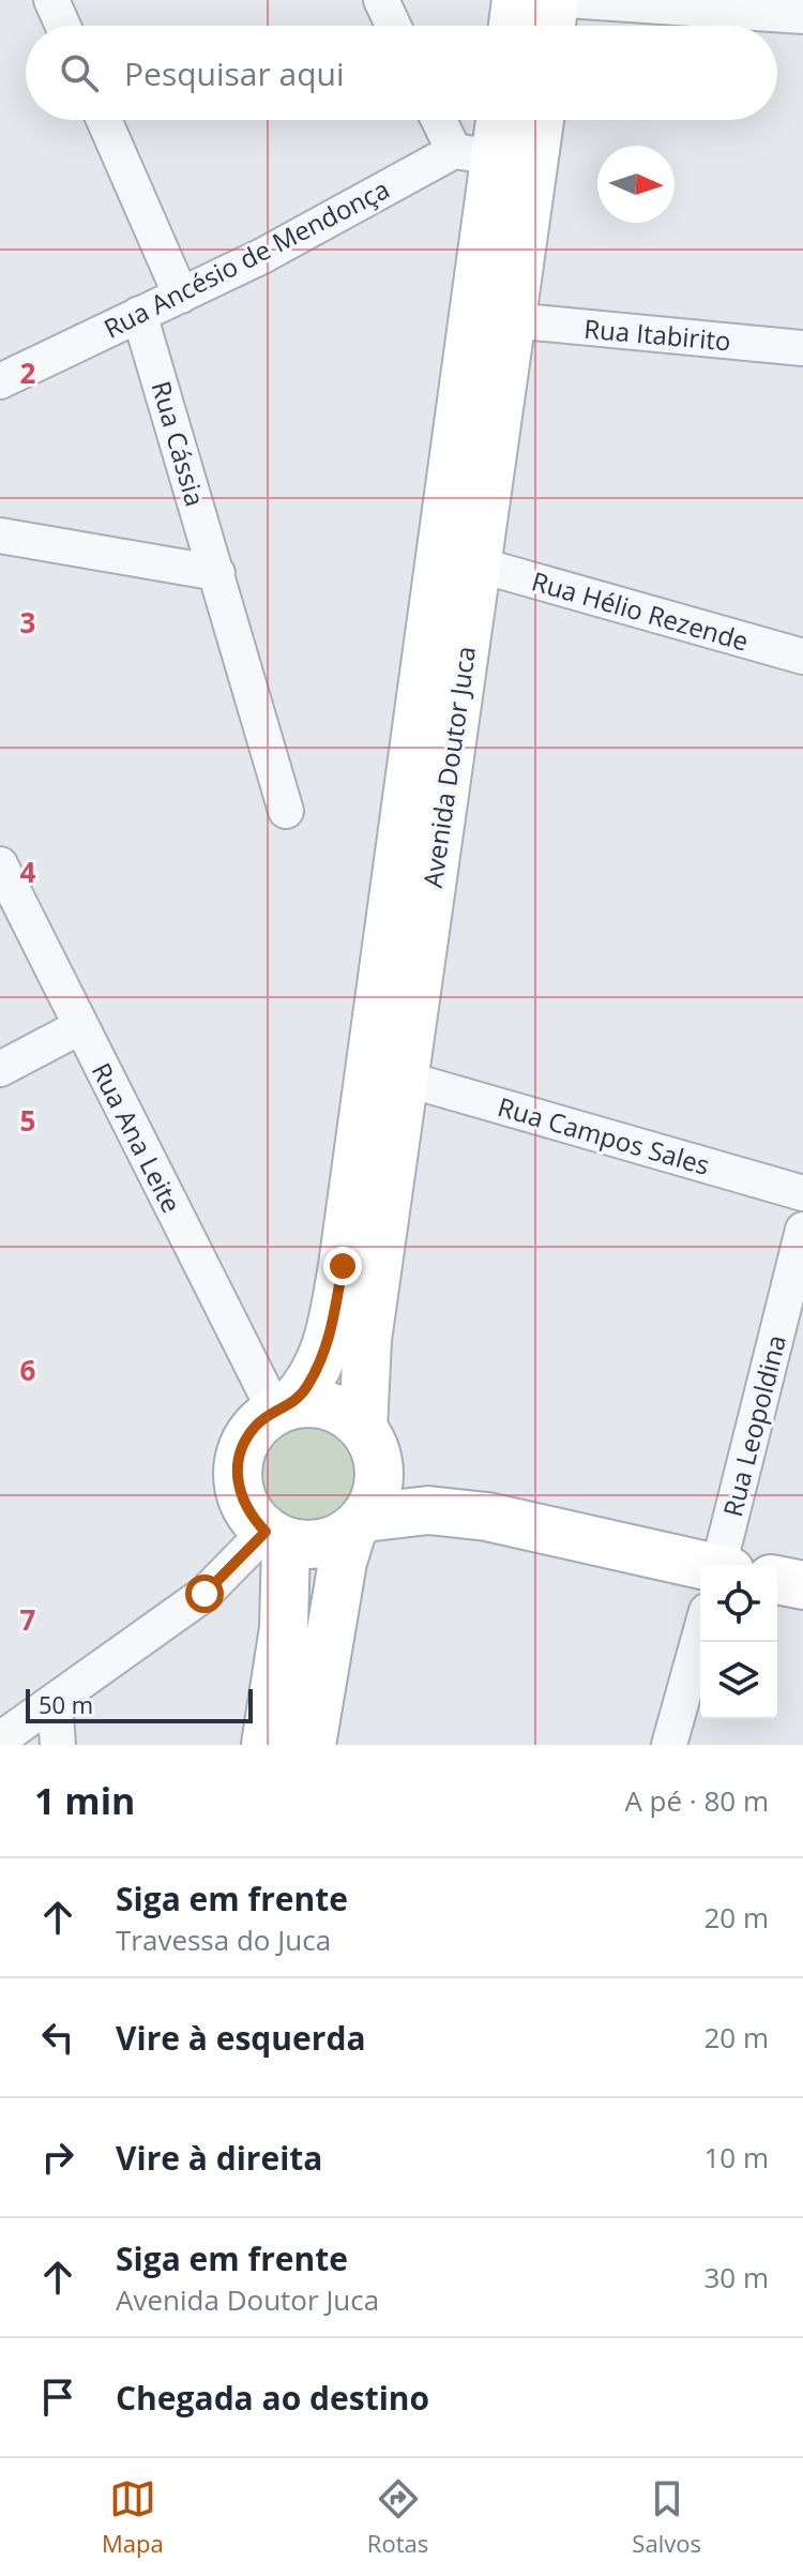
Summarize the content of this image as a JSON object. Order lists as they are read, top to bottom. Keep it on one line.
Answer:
{"streets":{"main road":["Avenida Doutor Juca"],"street":["Rua Ancésio de Mendonça","Rua Itabirito","Rua Cássia","Rua Hélio Rezende","Rua Campos Sales","Rua Ana Leite","Rua Leopoldina"]},"crossings":[["Rua Ancésio de Mendonça","Rua Cássia"],["Rua Ancésio de Mendonça","Avenida Doutor Juca"],["Rua Itabirito","Avenida Doutor Juca"],["Rua Hélio Rezende","Avenida Doutor Juca"],["Avenida Doutor Juca","Rua Campos Sales"],["Avenida Doutor Juca","Rua Ana Leite"]],"scale_bar":"50 m","north":"right","page":{"search":"Pesquisar aqui","scale":"50 m","heading":["1 min","A pé · 80 m"],"list":[["Siga em frente","Travessa do Juca","20 m"],["Vire à esquerda","20 m"],["Vire à direita","10 m"],["Siga em frente","Avenida Doutor Juca","30 m"],"Chegada ao destino"],"nav":["Mapa","Rotas","Salvos"]},"grid":{"rows":["2","3","4","5","6","7"]}}
